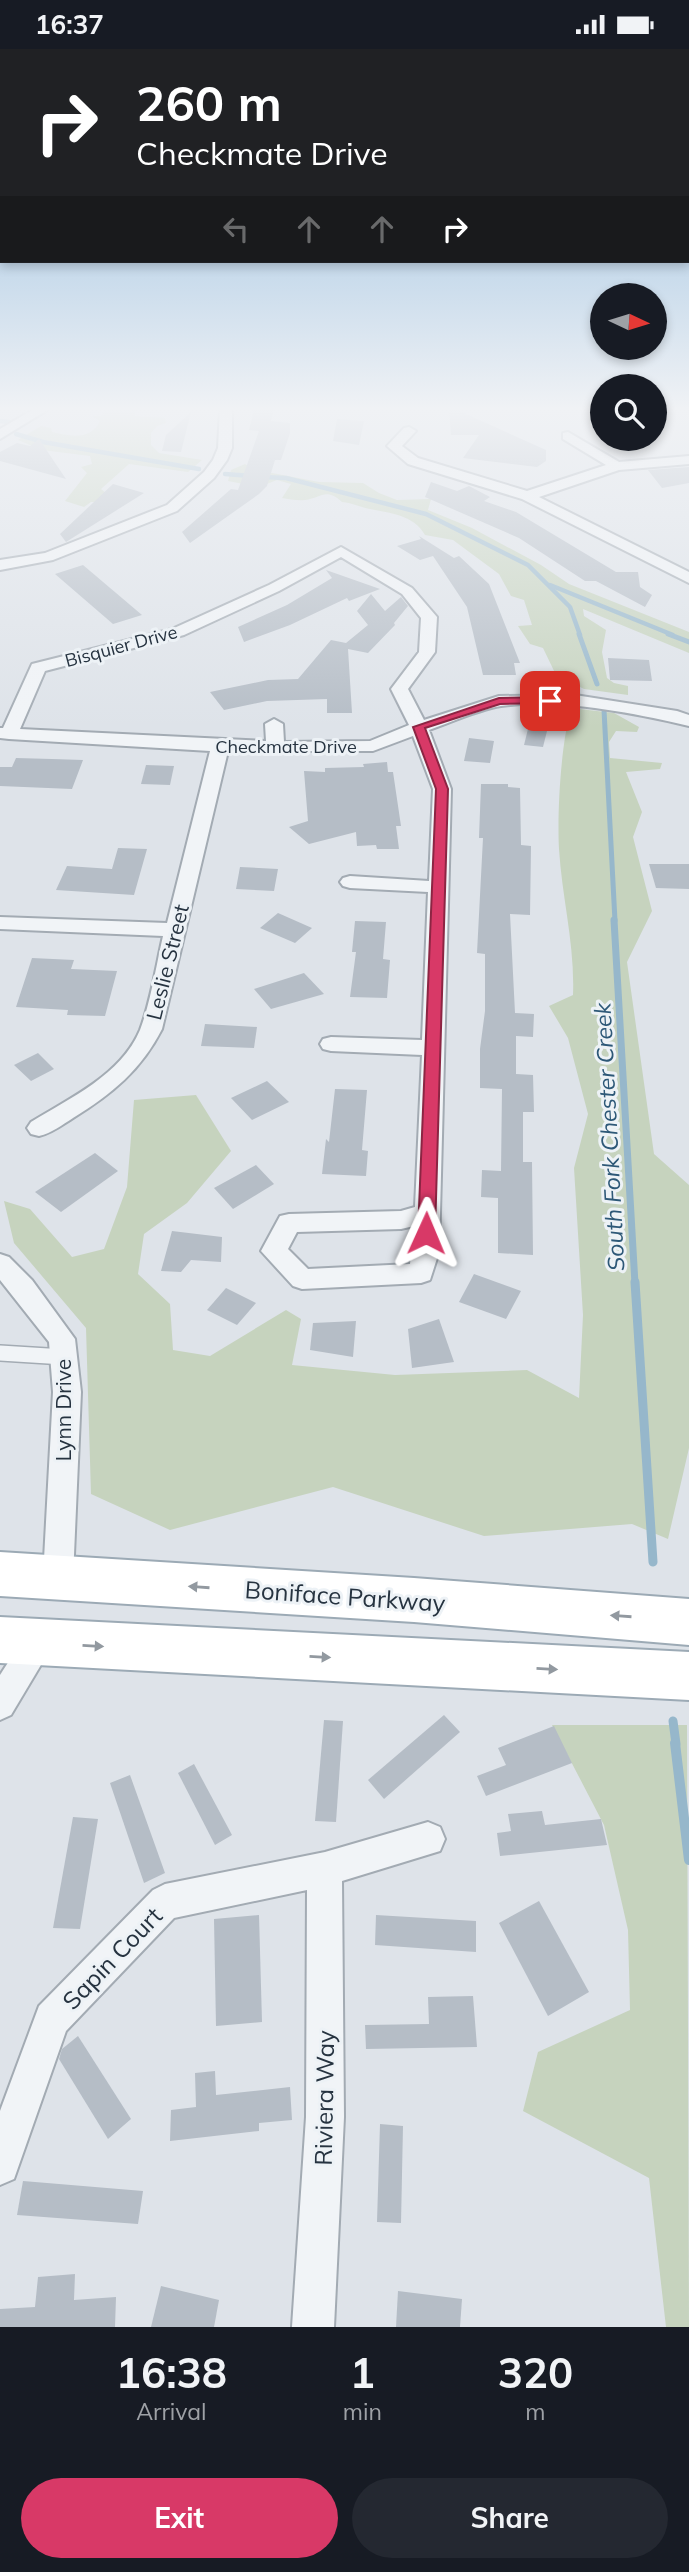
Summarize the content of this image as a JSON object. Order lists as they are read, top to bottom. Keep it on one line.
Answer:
{"streets":{"main road":["Boniface Parkway"],"street":["Bisquier Drive","Checkmate Drive","Leslie Street","Lynn Drive","Sapin Court","Riviera Way"]},"crossings":[["Bisquier Drive","Checkmate Drive"],["Checkmate Drive","Leslie Street"],["Lynn Drive","Boniface Parkway"],["Sapin Court","Riviera Way"]],"water":["South Fork Chester Creek"],"north":"right","page":{"status":"16:37","turn":["260 m","Checkmate Drive"],"eta":["16:38","Arrival","1","min","320","m"],"buttons":["Exit","Share"]}}
